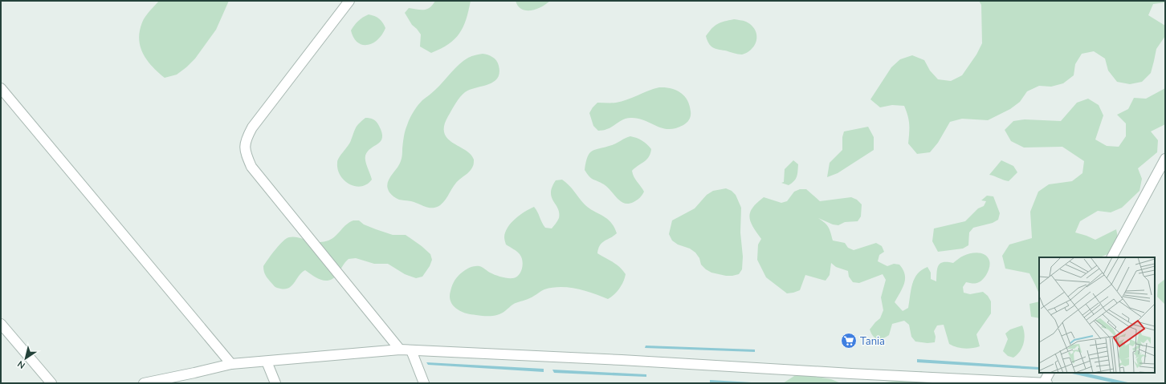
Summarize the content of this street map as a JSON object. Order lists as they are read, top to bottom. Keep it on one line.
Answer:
{"places":{"supermarket":["Tania"]},"north":"bottom left"}
